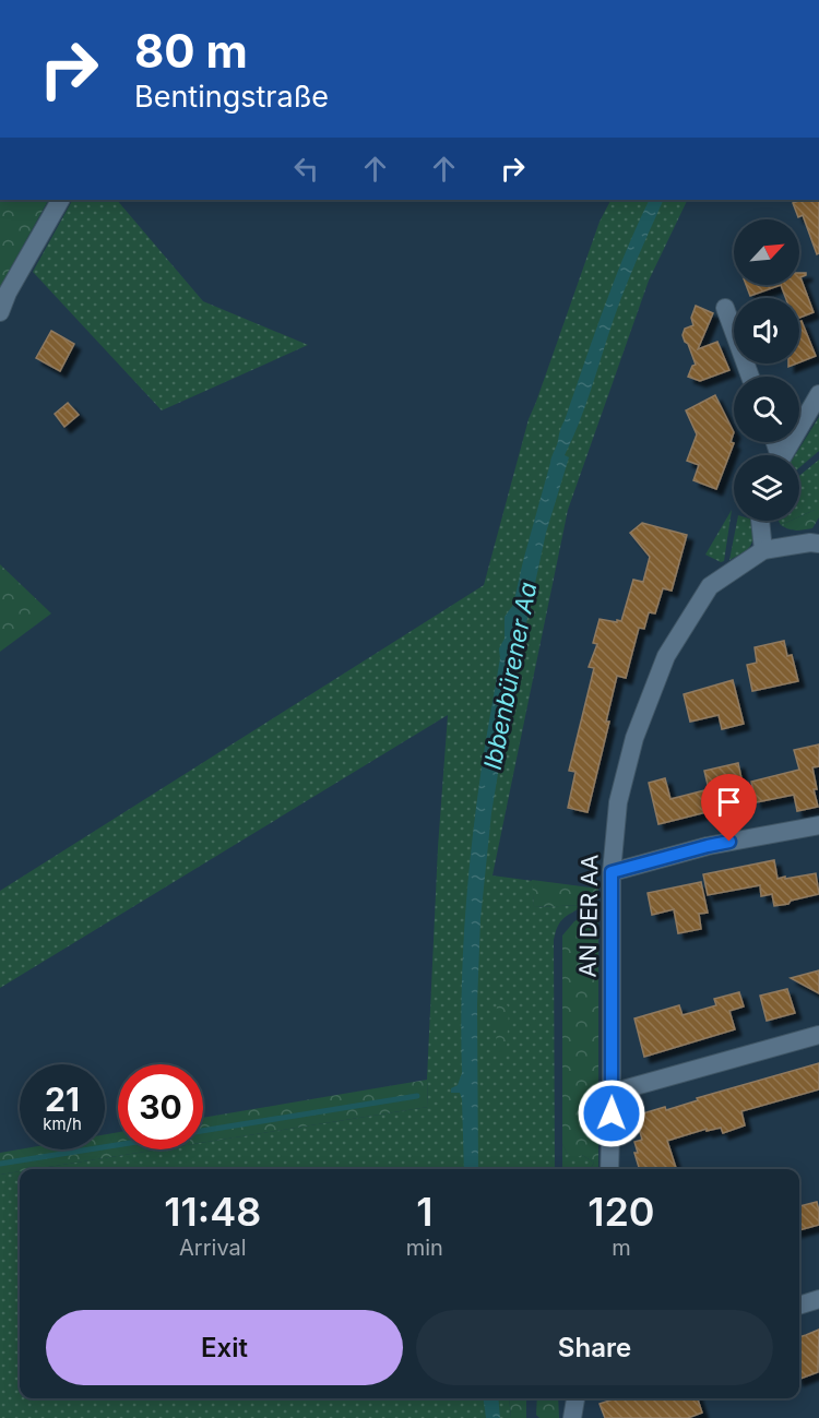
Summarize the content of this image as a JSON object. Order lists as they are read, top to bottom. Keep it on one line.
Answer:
{"streets":{"street":["AN DER AA"]},"water":["Ibbenbürener Aa"],"north":"top right","page":{"turn":["80 m","Bentingstraße"],"speed":"21 km/h","limit":"30","eta":["11:48","Arrival","1","min","120","m"],"buttons":["Exit","Share"]}}
